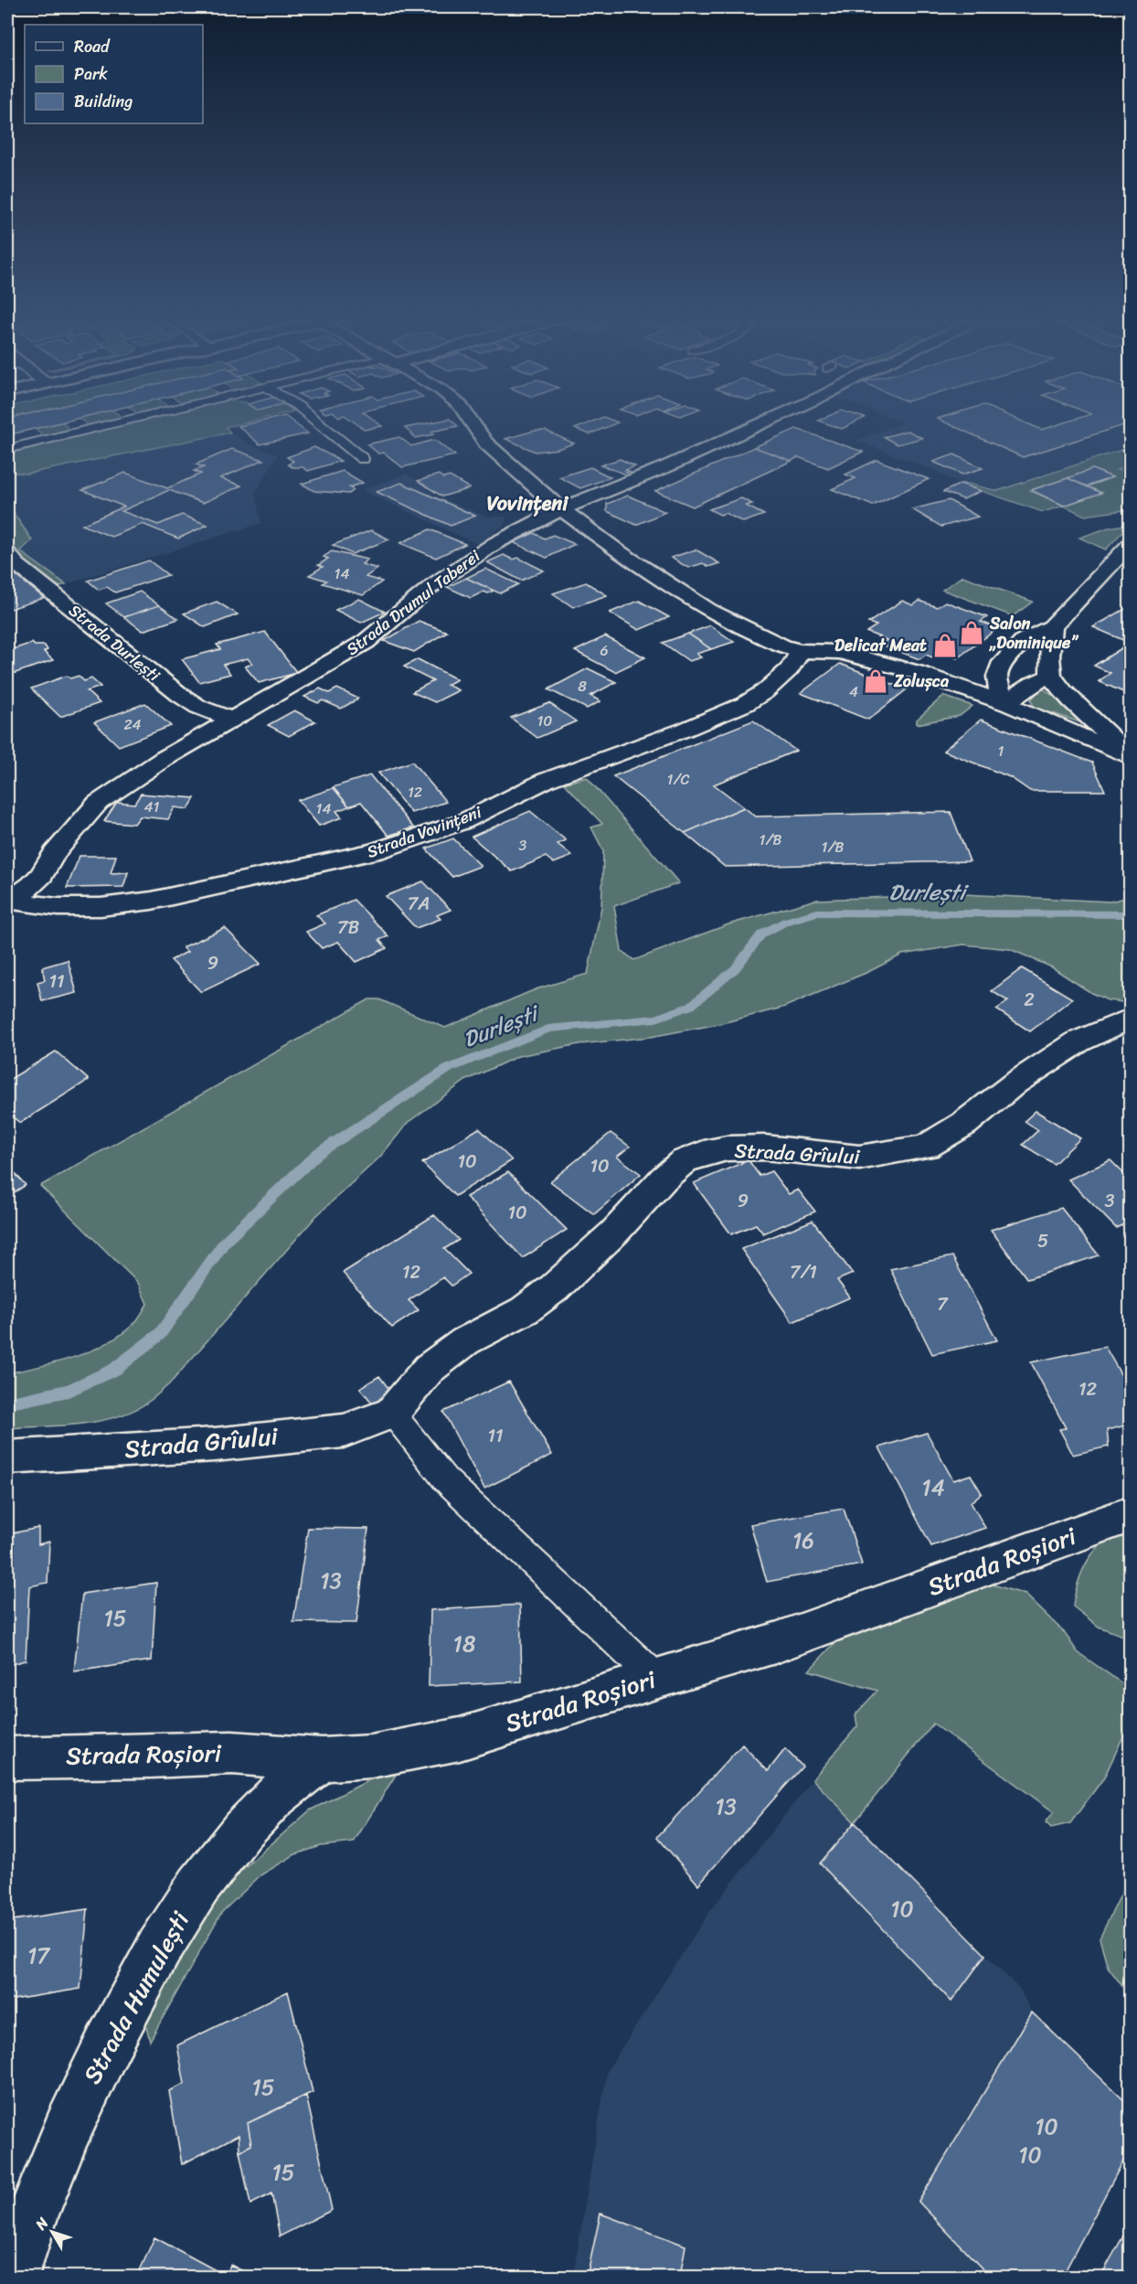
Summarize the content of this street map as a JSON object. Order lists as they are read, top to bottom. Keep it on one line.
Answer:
{"streets":{"street":["Strada Drumul Taberei","Strada Durlești","Strada Vovințeni","Strada Grîului","Strada Roșiori","Strada Humulești"]},"crossings":[["Strada Drumul Taberei","Strada Durlești"],["Strada Drumul Taberei","Strada Vovințeni"],["Strada Roșiori","Strada Humulești"]],"districts":["Vovințeni"],"water":["Durlești"],"places":{"shop":["Salon „Dominique”","Delicat Meat","Zolușca"]},"house_numbers":["14","6","8","4","10","24","1","1/C","12","41","14","1/B","3","1/B","7A","7B","9","11","2","10","10","9","3","10","5","12","7/1","7","12","11","14","16","13","15","18","13","10","17","15","10","10","15"],"legend":["Road","Park","Building"],"north":"top left"}
